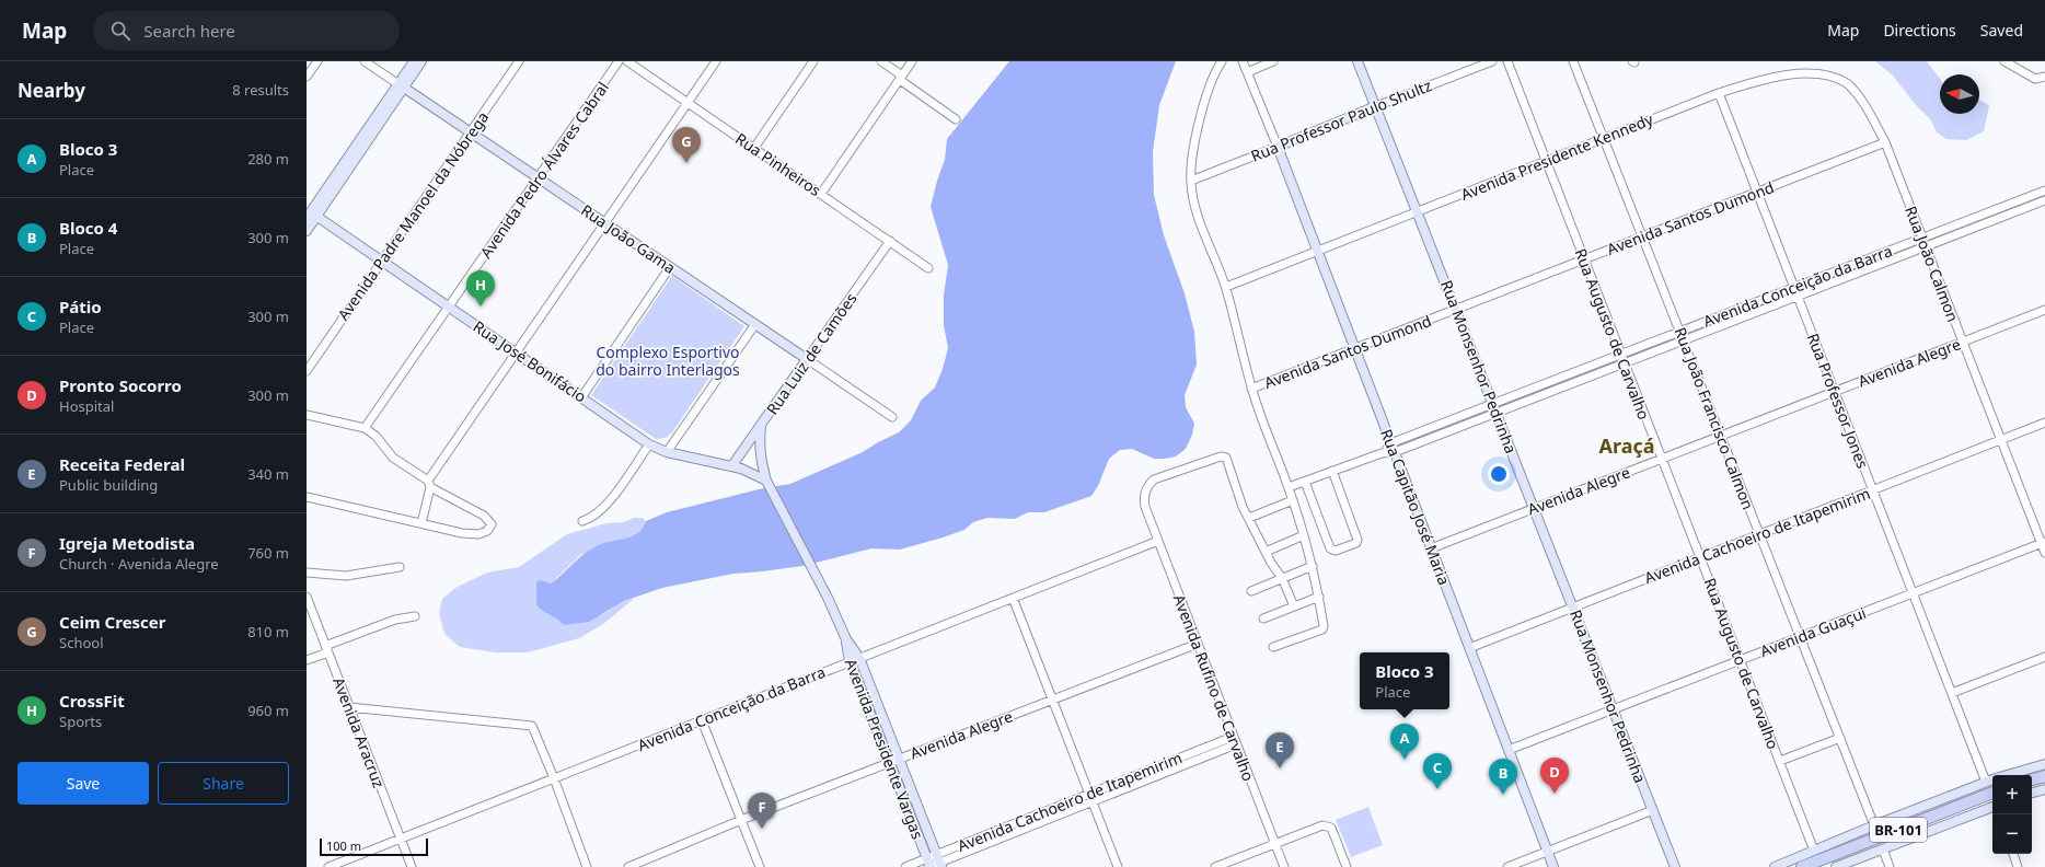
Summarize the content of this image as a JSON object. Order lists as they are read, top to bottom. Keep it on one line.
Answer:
{"streets":{"highway":["BR-101"],"main road":["Rua Professor Paulo Shultz","Rua João Gama","Rua Luiz de Camões","Rua José Bonifácio","Rua Monsenhor Pedrinha","Rua Capitão José Maria","Avenida Presidente Vargas"],"street":["Avenida Presidente Kennedy","Rua Pinheiros","Avenida Pedro Álvares Cabral","Avenida Padre Manoel da Nóbrega","Avenida Santos Dumond","Rua João Calmon","Avenida Conceição da Barra","Rua Augusto de Carvalho","Avenida Alegre","Rua Professor Jones","Rua João Francisco Calmon","Avenida Cachoeiro de Itapemirim","Avenida Guaçui","Avenida Rufino de Carvalho","Avenida Aracruz"]},"crossings":[["Rua Professor Paulo Shultz","Rua Monsenhor Pedrinha"],["Rua Professor Paulo Shultz","Rua Capitão José Maria"],["Avenida Presidente Kennedy","Rua João Calmon"],["Avenida Presidente Kennedy","Rua Augusto de Carvalho"],["Avenida Presidente Kennedy","Rua Monsenhor Pedrinha"],["Avenida Presidente Kennedy","Rua Professor Jones"],["Avenida Presidente Kennedy","Rua João Francisco Calmon"],["Avenida Presidente Kennedy","Rua Capitão José Maria"],["Rua Pinheiros","Rua Luiz de Camões"],["Avenida Pedro Álvares Cabral","Rua João Gama"],["Avenida Pedro Álvares Cabral","Rua José Bonifácio"],["Avenida Padre Manoel da Nóbrega","Rua João Gama"],["Avenida Padre Manoel da Nóbrega","Rua José Bonifácio"],["Avenida Santos Dumond","Rua João Calmon"],["Avenida Santos Dumond","Rua Augusto de Carvalho"],["Avenida Santos Dumond","Rua Monsenhor Pedrinha"],["Avenida Santos Dumond","Rua Professor Jones"],["Avenida Santos Dumond","Rua João Francisco Calmon"],["Avenida Santos Dumond","Rua Capitão José Maria"],["Rua João Gama","Rua Luiz de Camões"],["Rua João Calmon","Avenida Conceição da Barra"],["Rua João Calmon","Avenida Alegre"],["Rua João Calmon","Avenida Cachoeiro de Itapemirim"],["Rua João Calmon","Avenida Guaçui"],["Avenida Conceição da Barra","Rua Augusto de Carvalho"],["Avenida Conceição da Barra","Rua Monsenhor Pedrinha"],["Avenida Conceição da Barra","Rua Professor Jones"],["Avenida Conceição da Barra","Rua João Francisco Calmon"],["Avenida Conceição da Barra","Rua Capitão José Maria"],["Avenida Conceição da Barra","Avenida Rufino de Carvalho"],["Avenida Conceição da Barra","Avenida Aracruz"],["Avenida Conceição da Barra","Avenida Presidente Vargas"],["Rua Augusto de Carvalho","Avenida Alegre"],["Rua Augusto de Carvalho","Avenida Cachoeiro de Itapemirim"],["Rua Augusto de Carvalho","Avenida Guaçui"],["Rua Luiz de Camões","Rua José Bonifácio"],["Avenida Alegre","Rua Monsenhor Pedrinha"],["Avenida Alegre","Rua Professor Jones"],["Avenida Alegre","Rua João Francisco Calmon"],["Avenida Alegre","Rua Capitão José Maria"],["Avenida Alegre","Avenida Rufino de Carvalho"],["Avenida Alegre","Avenida Presidente Vargas"],["Rua Monsenhor Pedrinha","Avenida Cachoeiro de Itapemirim"],["Rua Monsenhor Pedrinha","Avenida Guaçui"],["Rua Professor Jones","Avenida Cachoeiro de Itapemirim"],["Rua Professor Jones","Avenida Guaçui"],["Rua João Francisco Calmon","Avenida Cachoeiro de Itapemirim"],["Rua João Francisco Calmon","Avenida Guaçui"],["Rua Capitão José Maria","Avenida Cachoeiro de Itapemirim"],["Rua Capitão José Maria","Avenida Guaçui"],["Avenida Cachoeiro de Itapemirim","Avenida Rufino de Carvalho"],["Avenida Cachoeiro de Itapemirim","Avenida Presidente Vargas"]],"districts":["Araçá"],"parks":["Complexo Esportivo do bairro Interlagos"],"scale_bar":"100 m","north":"left","page":{"header":"Map","search":"Search here","nav":["Map","Directions","Saved"],"heading":["Nearby","8 results"],"list":[{"mark":"A","name":"Bloco 3","note":"Place","value":"280 m"},{"mark":"B","name":"Bloco 4","note":"Place","value":"300 m"},{"mark":"C","name":"Pátio","note":"Place","value":"300 m"},{"mark":"D","name":"Pronto Socorro","note":"Hospital","value":"300 m"},{"mark":"E","name":"Receita Federal","note":"Public building","value":"340 m"},{"mark":"F","name":"Igreja Metodista","note":"Church · Avenida Alegre","value":"760 m"},{"mark":"G","name":"Ceim Crescer","note":"School","value":"810 m"},{"mark":"H","name":"CrossFit","note":"Sports","value":"960 m"}],"pins":["G","H","A","E","C","D","B","F"],"popup":["Bloco 3","Place"],"buttons":["Save","Share"],"map_buttons":["+","−"],"scale":"100 m"}}
